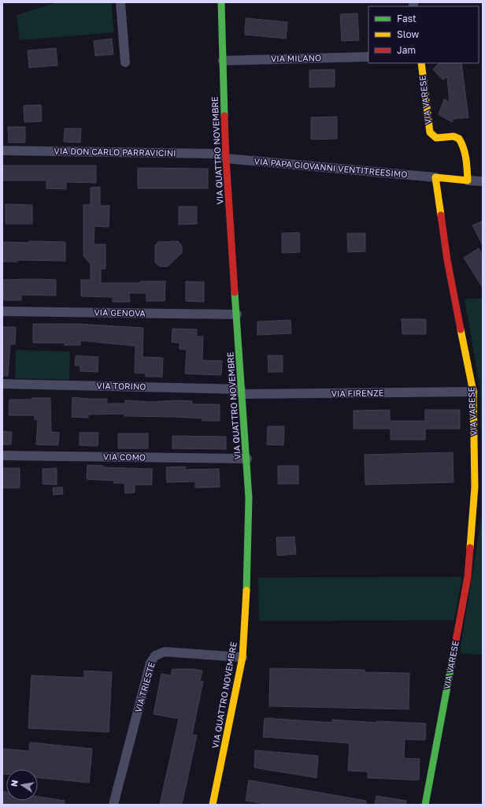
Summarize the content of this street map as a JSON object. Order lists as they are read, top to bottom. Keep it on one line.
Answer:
{"streets":{"street":["VIA MILANO","VIA VARESE","VIA QUATTRO NOVEMBRE","VIA DON CARLO PARRAVICINI","VIA PAPA GIOVANNI VENTITREESIMO","VIA GENOVA","VIA TORINO","VIA FIRENZE","VIA COMO","VIA TRIESTE"]},"crossings":[["VIA MILANO","VIA QUATTRO NOVEMBRE"],["VIA VARESE","VIA PAPA GIOVANNI VENTITREESIMO"],["VIA VARESE","VIA FIRENZE"],["VIA QUATTRO NOVEMBRE","VIA DON CARLO PARRAVICINI"],["VIA QUATTRO NOVEMBRE","VIA PAPA GIOVANNI VENTITREESIMO"],["VIA QUATTRO NOVEMBRE","VIA GENOVA"],["VIA QUATTRO NOVEMBRE","VIA TORINO"],["VIA QUATTRO NOVEMBRE","VIA FIRENZE"],["VIA QUATTRO NOVEMBRE","VIA COMO"],["VIA QUATTRO NOVEMBRE","VIA TRIESTE"],["VIA DON CARLO PARRAVICINI","VIA PAPA GIOVANNI VENTITREESIMO"],["VIA TORINO","VIA FIRENZE"]],"legend":["Fast","Slow","Jam"],"north":"left"}
